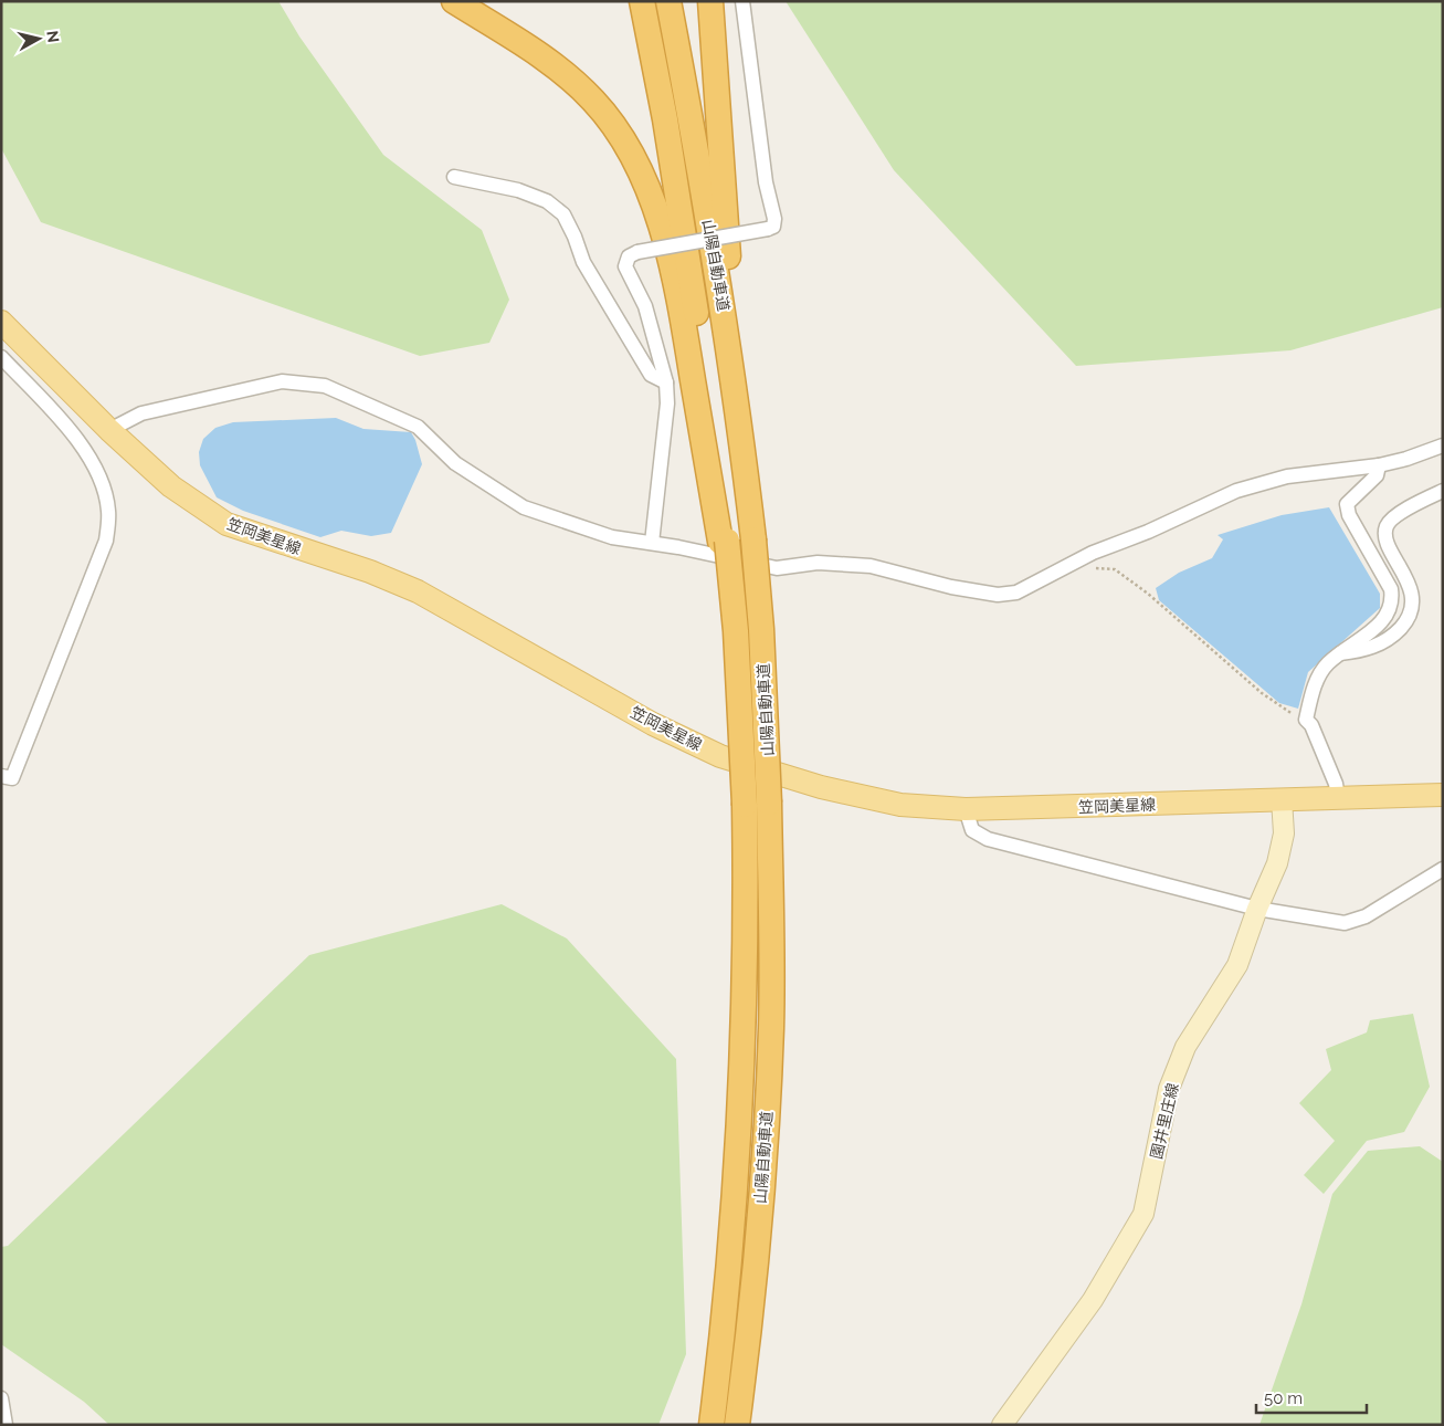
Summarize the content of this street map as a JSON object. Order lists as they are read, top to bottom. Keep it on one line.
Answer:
{"streets":{"highway":["山陽自動車道"],"main road":["笠岡美星線","園井里庄線"]},"crossings":[["笠岡美星線","園井里庄線"]],"scale_bar":"50 m","north":"right"}
